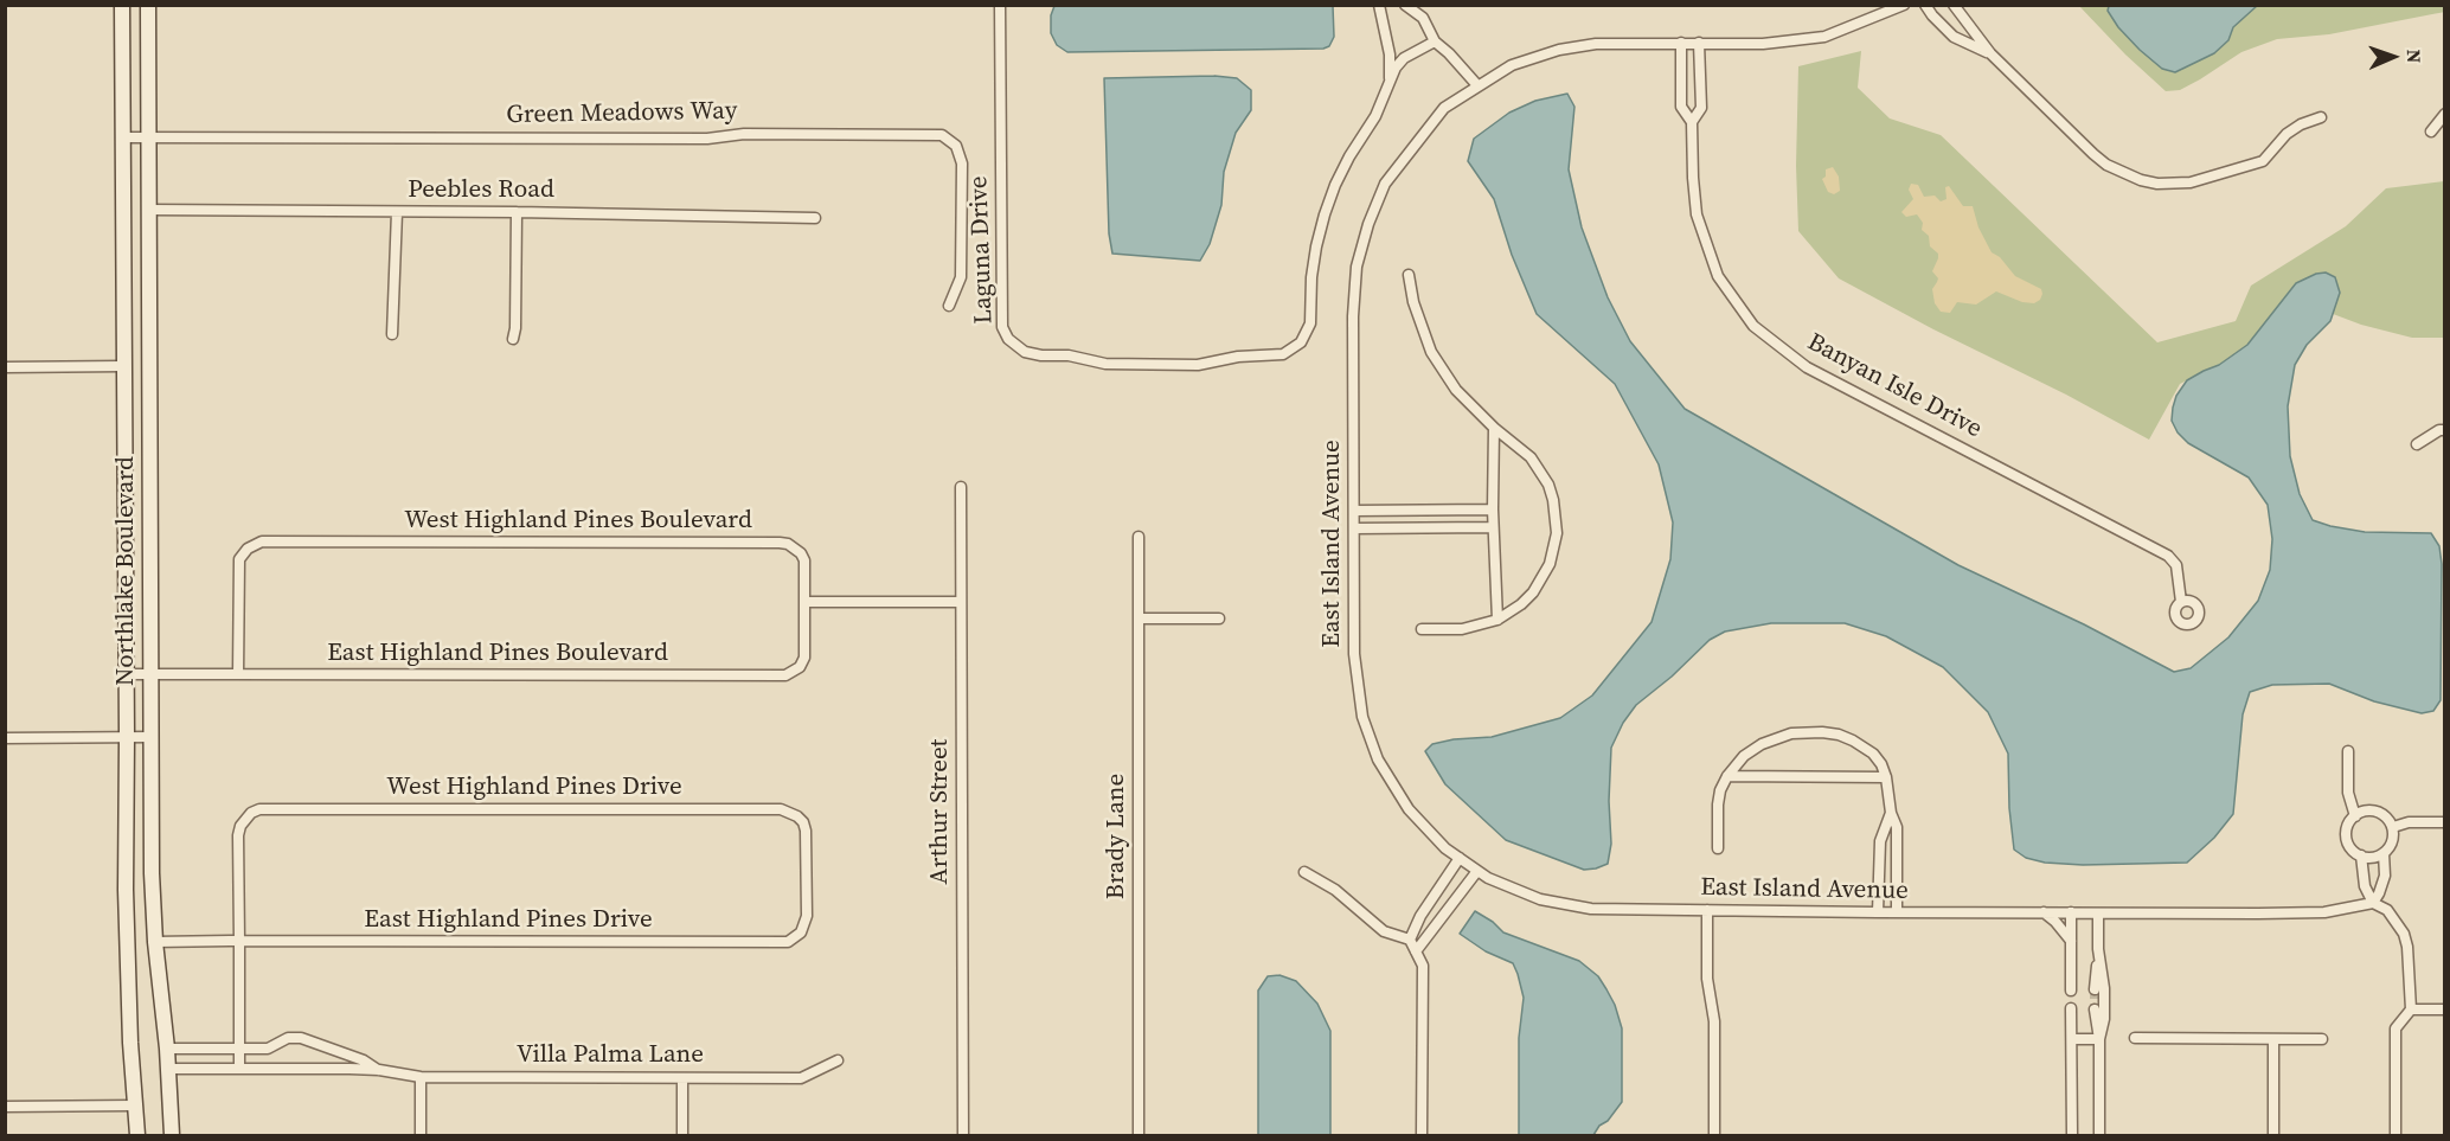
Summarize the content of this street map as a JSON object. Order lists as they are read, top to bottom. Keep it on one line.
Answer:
{"streets":{"main road":["Northlake Boulevard"],"street":["Green Meadows Way","Peebles Road","Laguna Drive","Banyan Isle Drive","West Highland Pines Boulevard","East Island Avenue","East Highland Pines Boulevard","West Highland Pines Drive","Arthur Street","Brady Lane","East Highland Pines Drive","Villa Palma Lane"]},"crossings":[["Green Meadows Way","Northlake Boulevard"],["Peebles Road","Northlake Boulevard"],["Banyan Isle Drive","East Island Avenue"],["West Highland Pines Boulevard","East Highland Pines Boulevard"],["Northlake Boulevard","East Highland Pines Boulevard"],["Northlake Boulevard","East Highland Pines Drive"],["Northlake Boulevard","Villa Palma Lane"],["West Highland Pines Drive","East Highland Pines Drive"]],"north":"right"}
